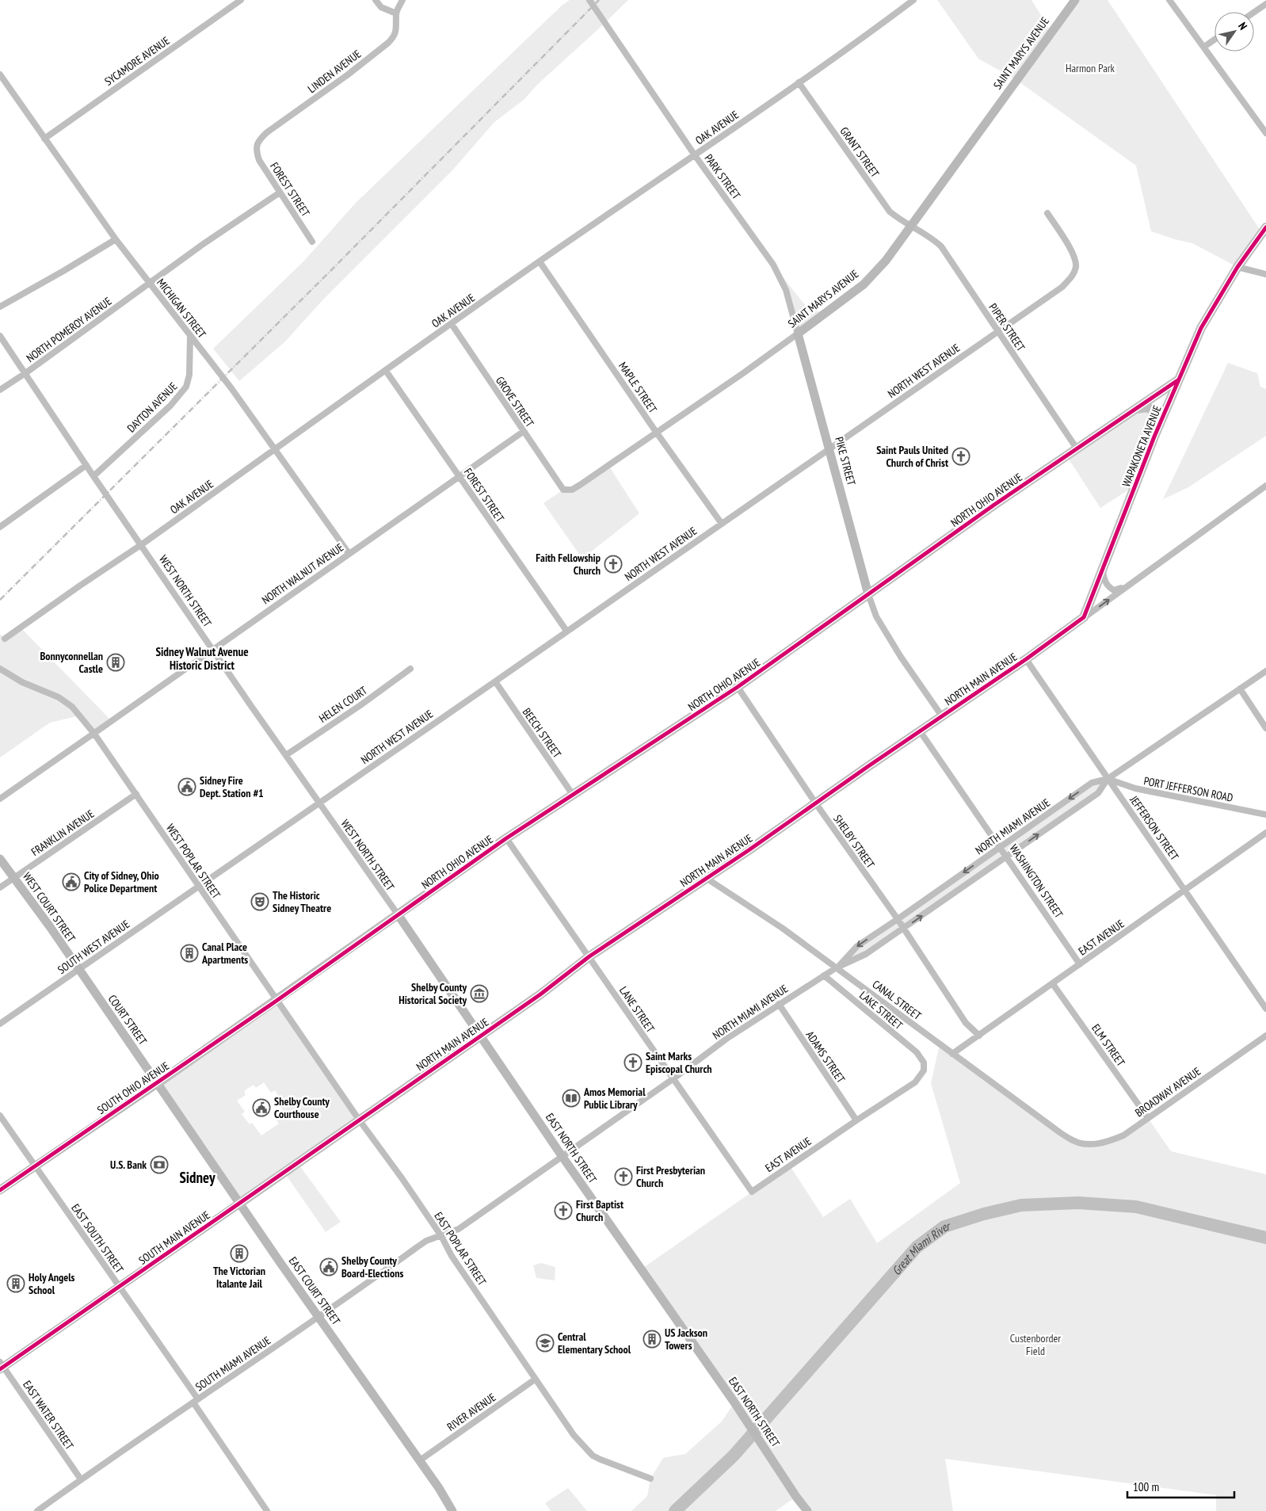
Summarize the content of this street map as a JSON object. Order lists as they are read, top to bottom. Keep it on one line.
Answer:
{"streets":{"main road":["SAINT MARYS AVENUE","WAPAKONETA AVENUE","PIKE STREET","NORTH OHIO AVENUE","NORTH MAIN AVENUE","WEST COURT STREET","COURT STREET","SOUTH OHIO AVENUE","EAST NORTH STREET","SOUTH MAIN AVENUE","EAST COURT STREET"],"street":["SYCAMORE AVENUE","LINDEN AVENUE","OAK AVENUE","GRANT STREET","PARK STREET","FOREST STREET","MICHIGAN STREET","PIPER STREET","NORTH POMEROY AVENUE","NORTH WEST AVENUE","MAPLE STREET","GROVE STREET","DAYTON AVENUE","NORTH WALNUT AVENUE","WEST NORTH STREET","HELEN COURT","BEECH STREET","PORT JEFFERSON ROAD","NORTH MIAMI AVENUE","JEFFERSON STREET","FRANKLIN AVENUE","SHELBY STREET","WEST POPLAR STREET","WASHINGTON STREET","EAST AVENUE","SOUTH WEST AVENUE","CANAL STREET","LANE STREET","LAKE STREET","ELM STREET","ADAMS STREET","BROADWAY AVENUE","EAST SOUTH STREET","EAST POPLAR STREET","SOUTH MIAMI AVENUE","RIVER AVENUE","EAST WATER STREET"]},"crossings":[["SAINT MARYS AVENUE","GRANT STREET"],["SAINT MARYS AVENUE","PARK STREET"],["SAINT MARYS AVENUE","PIPER STREET"],["SAINT MARYS AVENUE","MAPLE STREET"],["SAINT MARYS AVENUE","GROVE STREET"],["SAINT MARYS AVENUE","PIKE STREET"],["SYCAMORE AVENUE","MICHIGAN STREET"],["LINDEN AVENUE","FOREST STREET"],["OAK AVENUE","GRANT STREET"],["OAK AVENUE","PARK STREET"],["OAK AVENUE","FOREST STREET"],["OAK AVENUE","MICHIGAN STREET"],["OAK AVENUE","MAPLE STREET"],["OAK AVENUE","GROVE STREET"],["OAK AVENUE","WEST NORTH STREET"],["GRANT STREET","PIPER STREET"],["PARK STREET","PIKE STREET"],["FOREST STREET","NORTH WEST AVENUE"],["FOREST STREET","NORTH WALNUT AVENUE"],["MICHIGAN STREET","NORTH POMEROY AVENUE"],["MICHIGAN STREET","DAYTON AVENUE"],["MICHIGAN STREET","NORTH WALNUT AVENUE"],["PIPER STREET","NORTH WEST AVENUE"],["PIPER STREET","NORTH OHIO AVENUE"],["NORTH POMEROY AVENUE","WEST NORTH STREET"],["NORTH WEST AVENUE","MAPLE STREET"],["NORTH WEST AVENUE","PIKE STREET"],["NORTH WEST AVENUE","WEST NORTH STREET"],["NORTH WEST AVENUE","BEECH STREET"],["NORTH WEST AVENUE","WEST POPLAR STREET"],["NORTH WEST AVENUE","SOUTH WEST AVENUE"],["GROVE STREET","NORTH WALNUT AVENUE"],["DAYTON AVENUE","WEST NORTH STREET"],["WAPAKONETA AVENUE","NORTH OHIO AVENUE"],["WAPAKONETA AVENUE","NORTH MAIN AVENUE"],["PIKE STREET","NORTH OHIO AVENUE"],["NORTH OHIO AVENUE","WEST NORTH STREET"],["NORTH OHIO AVENUE","BEECH STREET"],["NORTH OHIO AVENUE","SHELBY STREET"],["NORTH OHIO AVENUE","WEST POPLAR STREET"],["NORTH OHIO AVENUE","LANE STREET"],["NORTH OHIO AVENUE","SOUTH OHIO AVENUE"],["NORTH OHIO AVENUE","EAST NORTH STREET"],["NORTH OHIO AVENUE","EAST POPLAR STREET"],["NORTH WALNUT AVENUE","WEST NORTH STREET"],["NORTH WALNUT AVENUE","WEST POPLAR STREET"],["WEST NORTH STREET","HELEN COURT"],["WEST NORTH STREET","EAST NORTH STREET"],["NORTH MAIN AVENUE","JEFFERSON STREET"],["NORTH MAIN AVENUE","SHELBY STREET"],["NORTH MAIN AVENUE","WASHINGTON STREET"],["NORTH MAIN AVENUE","CANAL STREET"],["NORTH MAIN AVENUE","LANE STREET"],["NORTH MAIN AVENUE","EAST NORTH STREET"],["NORTH MAIN AVENUE","SOUTH MAIN AVENUE"],["NORTH MAIN AVENUE","EAST POPLAR STREET"],["PORT JEFFERSON ROAD","NORTH MIAMI AVENUE"],["PORT JEFFERSON ROAD","JEFFERSON STREET"],["NORTH MIAMI AVENUE","JEFFERSON STREET"],["NORTH MIAMI AVENUE","SHELBY STREET"],["NORTH MIAMI AVENUE","WASHINGTON STREET"],["NORTH MIAMI AVENUE","CANAL STREET"],["NORTH MIAMI AVENUE","LANE STREET"],["NORTH MIAMI AVENUE","LAKE STREET"],["NORTH MIAMI AVENUE","ADAMS STREET"],["NORTH MIAMI AVENUE","EAST NORTH STREET"],["NORTH MIAMI AVENUE","EAST POPLAR STREET"],["NORTH MIAMI AVENUE","SOUTH MIAMI AVENUE"],["JEFFERSON STREET","EAST AVENUE"],["FRANKLIN AVENUE","WEST POPLAR STREET"],["FRANKLIN AVENUE","WEST COURT STREET"],["SHELBY STREET","EAST AVENUE"],["WEST POPLAR STREET","SOUTH WEST AVENUE"],["WEST POPLAR STREET","SOUTH OHIO AVENUE"],["WEST POPLAR STREET","EAST POPLAR STREET"],["WASHINGTON STREET","EAST AVENUE"],["WEST COURT STREET","SOUTH WEST AVENUE"],["WEST COURT STREET","COURT STREET"],["EAST AVENUE","CANAL STREET"],["EAST AVENUE","LANE STREET"],["EAST AVENUE","LAKE STREET"],["EAST AVENUE","ELM STREET"],["EAST AVENUE","ADAMS STREET"],["SOUTH WEST AVENUE","COURT STREET"],["CANAL STREET","BROADWAY AVENUE"],["COURT STREET","SOUTH OHIO AVENUE"],["COURT STREET","EAST COURT STREET"],["ELM STREET","BROADWAY AVENUE"],["SOUTH OHIO AVENUE","EAST SOUTH STREET"],["SOUTH OHIO AVENUE","EAST POPLAR STREET"],["SOUTH OHIO AVENUE","EAST COURT STREET"],["SOUTH MAIN AVENUE","EAST SOUTH STREET"],["SOUTH MAIN AVENUE","EAST POPLAR STREET"],["SOUTH MAIN AVENUE","EAST COURT STREET"],["SOUTH MAIN AVENUE","EAST WATER STREET"],["EAST SOUTH STREET","SOUTH MIAMI AVENUE"],["EAST POPLAR STREET","SOUTH MIAMI AVENUE"],["EAST POPLAR STREET","RIVER AVENUE"],["EAST COURT STREET","SOUTH MIAMI AVENUE"],["EAST COURT STREET","RIVER AVENUE"],["SOUTH MIAMI AVENUE","EAST WATER STREET"]],"districts":["Sidney Walnut Avenue Historic District","Sidney"],"water":["Great Miami River"],"parks":["Harmon Park","Custenborder Field"],"places":{"church":["Saint Pauls United Church of Christ","Faith Fellowship Church","Saint Marks Episcopal Church","First Presbyterian Church","First Baptist Church"],"building":["Bonnyconnellan Castle","Canal Place Apartments","The Victorian Italante Jail","Holy Angels School","US Jackson Towers"],"public building":["Sidney Fire Dept. Station #1","City of Sidney, Ohio Police Department","Shelby County Courthouse","Shelby County Board-Elections"],"theatre":["The Historic Sidney Theatre"],"museum":["Shelby County Historical Society"],"library":["Amos Memorial Public Library"],"bank":["U.S. Bank"],"school or university":["Central Elementary School"]},"scale_bar":"100 m","north":"top right"}
